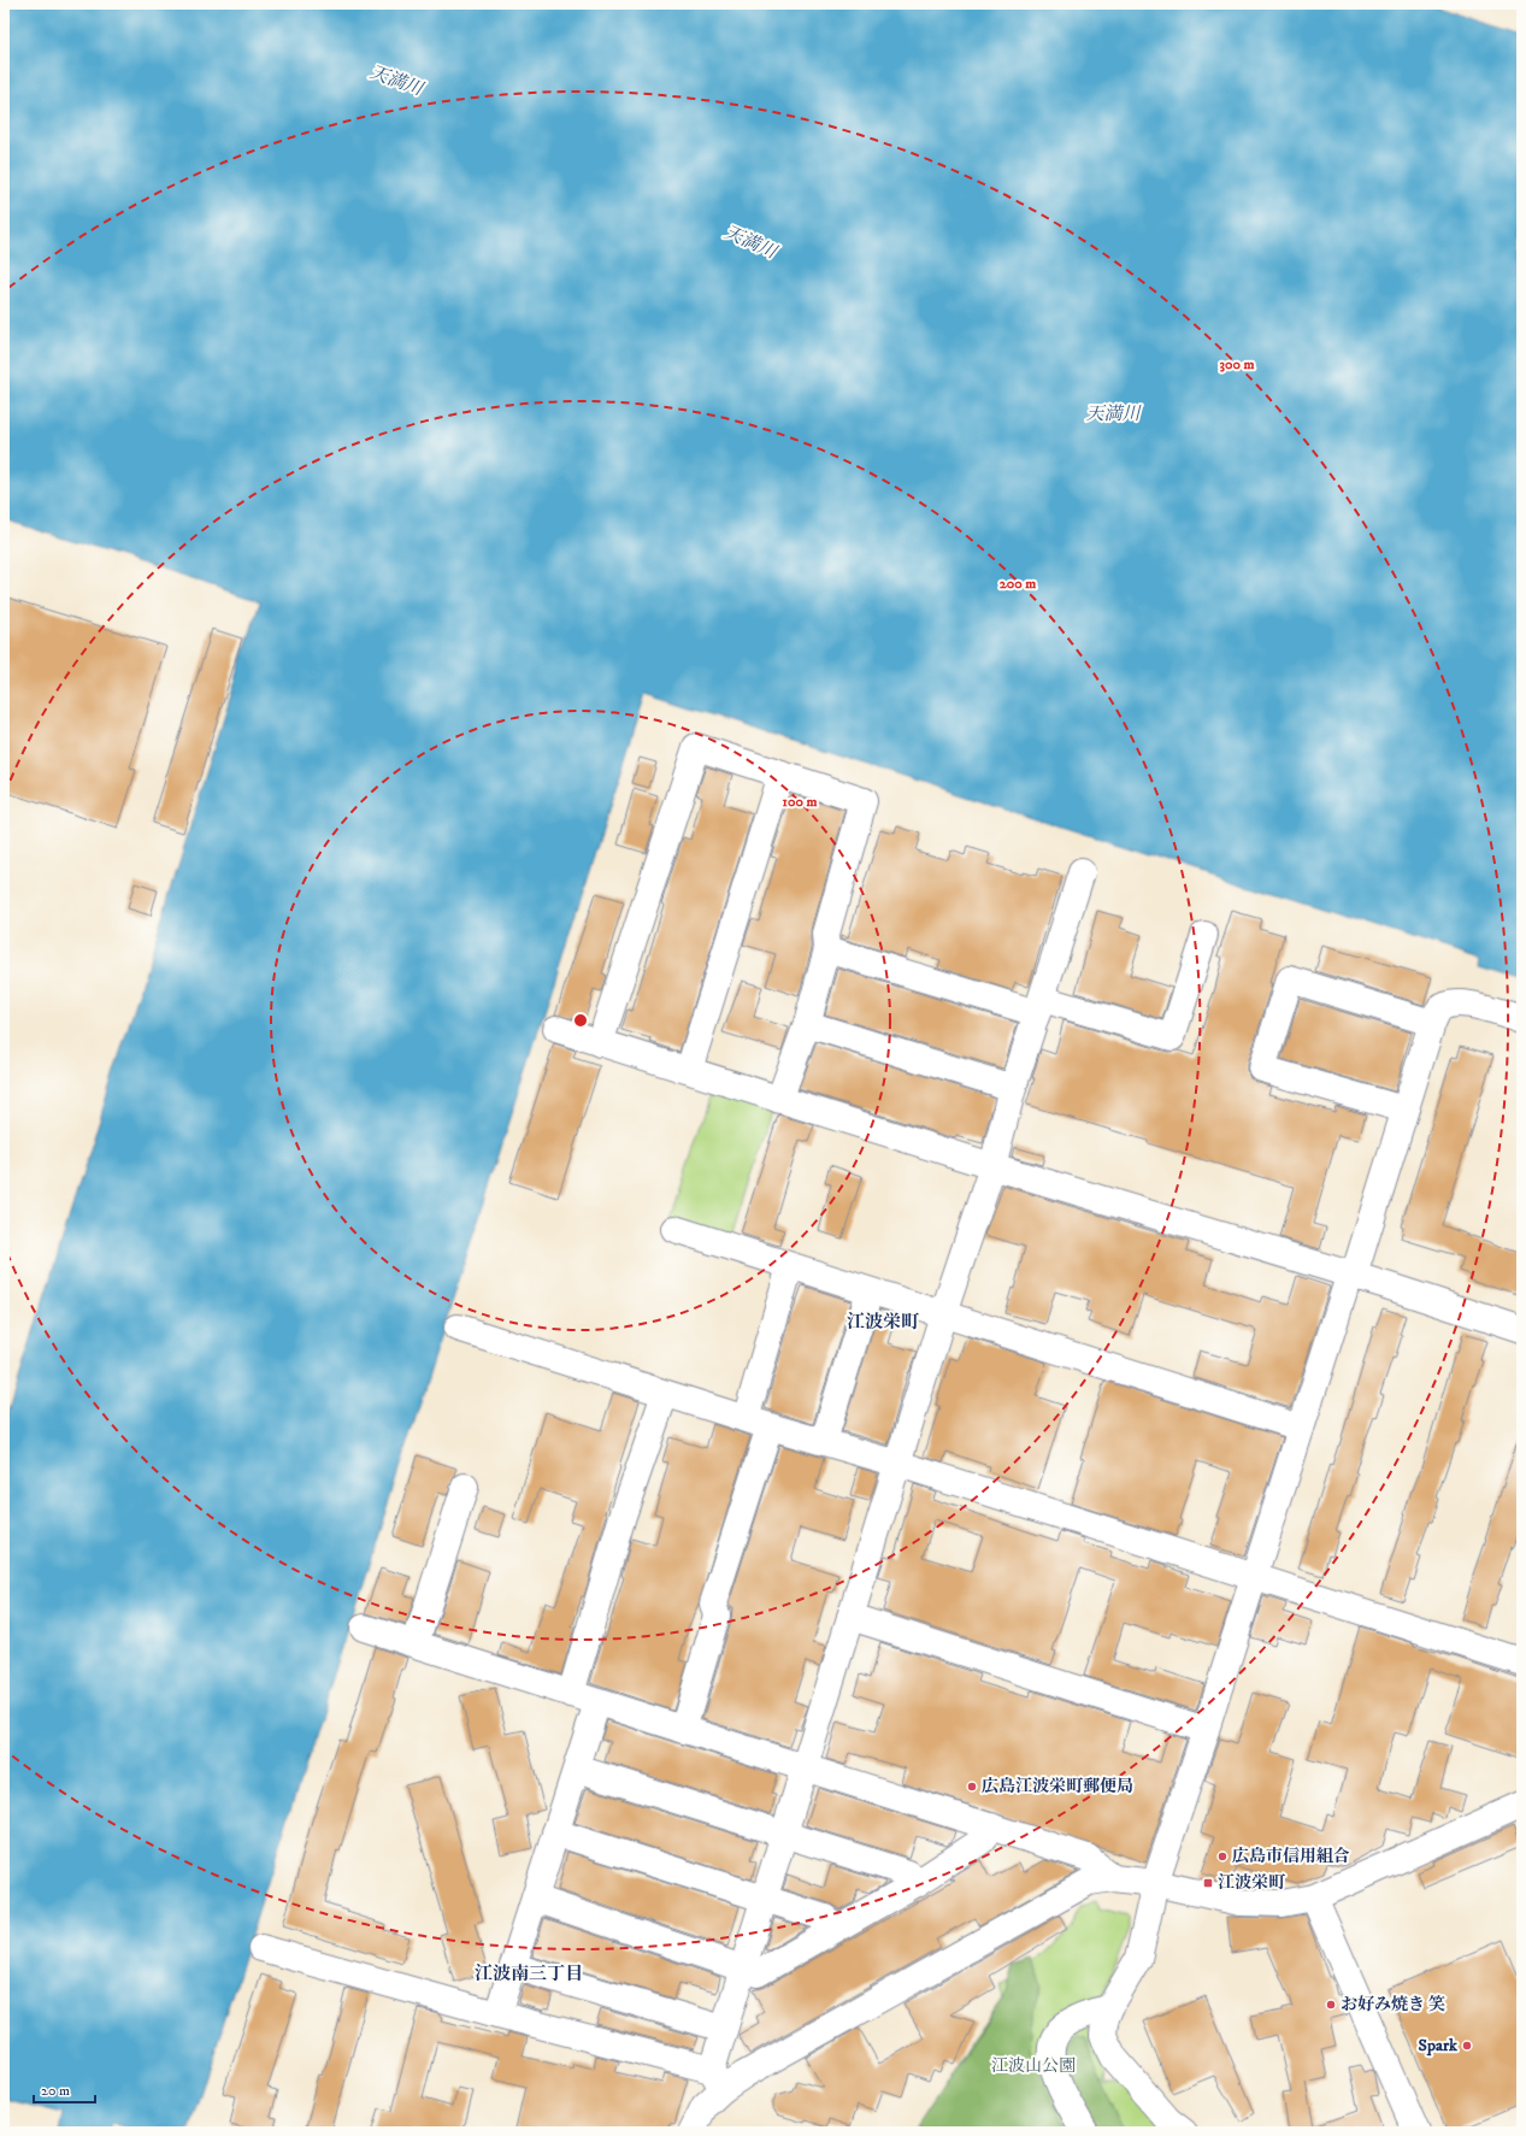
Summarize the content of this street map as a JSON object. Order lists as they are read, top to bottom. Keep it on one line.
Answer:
{"districts":["江波栄町","江波南三丁目"],"water":["天満川"],"parks":["江波山公園"],"places":{"other":["広島江波栄町郵便局","広島市信用組合","お好み焼き 笑","Spark"],"transit":["江波栄町"]},"scale_bar":"20 m","rings":["300 m","200 m","100 m"]}
